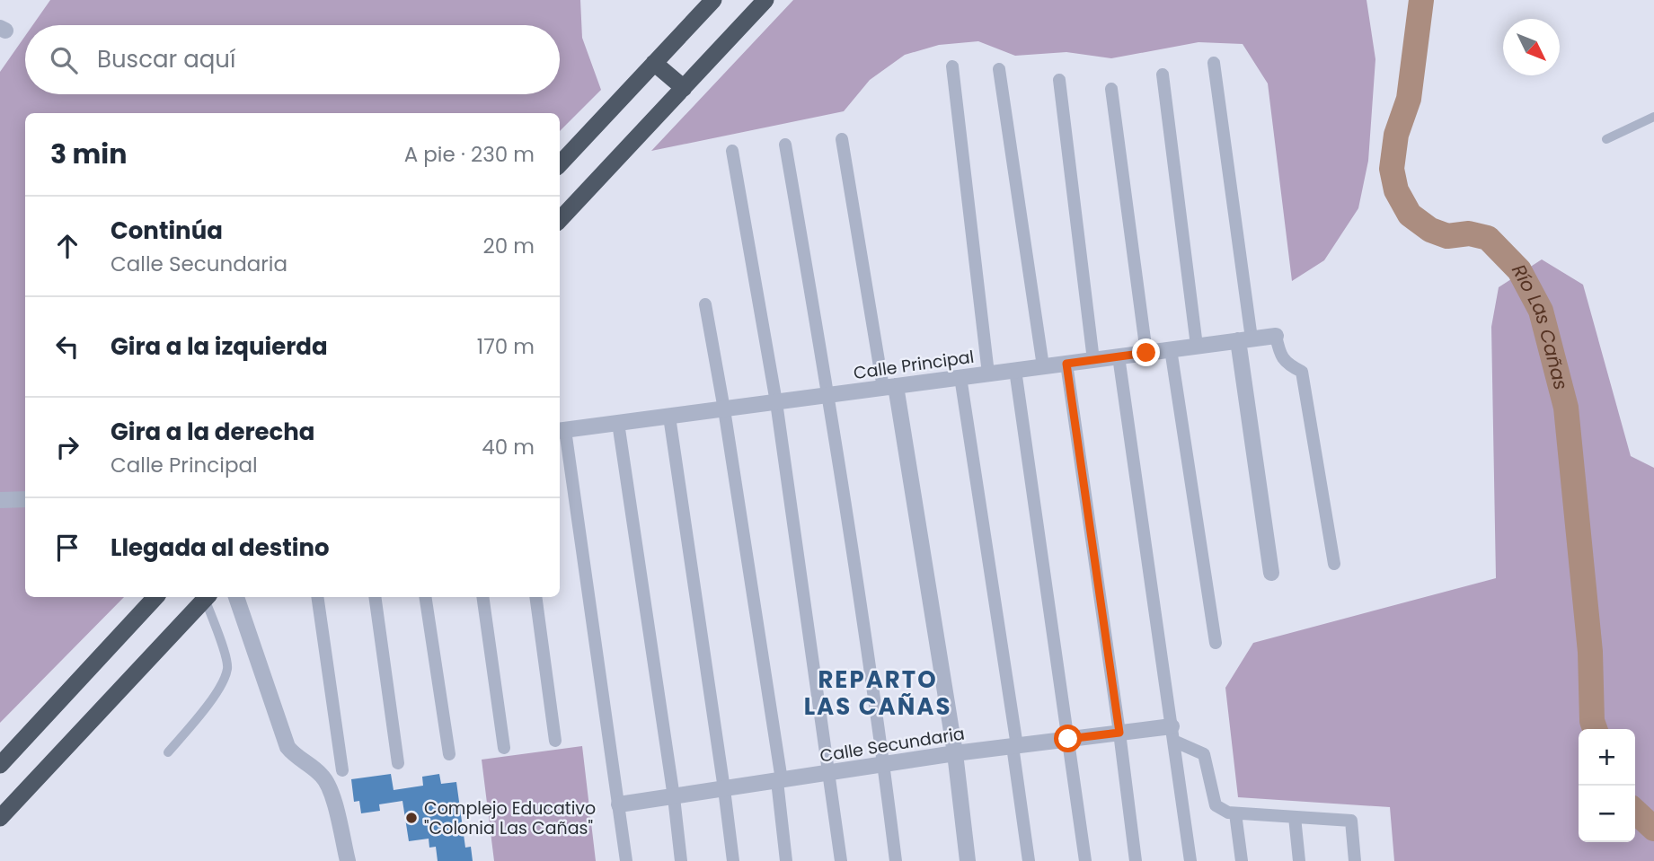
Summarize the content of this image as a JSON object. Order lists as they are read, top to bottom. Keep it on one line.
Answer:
{"streets":{"street":["Calle Principal","Calle Secundaria"]},"districts":["REPARTO LAS CAÑAS"],"water":["Río Las Cañas"],"places":["Complejo Educativo \"Colonia Las Cañas\""],"north":"bottom right","page":{"search":"Buscar aquí","heading":["3 min","A pie · 230 m"],"list":[["Continúa","Calle Secundaria","20 m"],["Gira a la izquierda","170 m"],["Gira a la derecha","Calle Principal","40 m"],"Llegada al destino"],"map_buttons":["+","−"]}}
